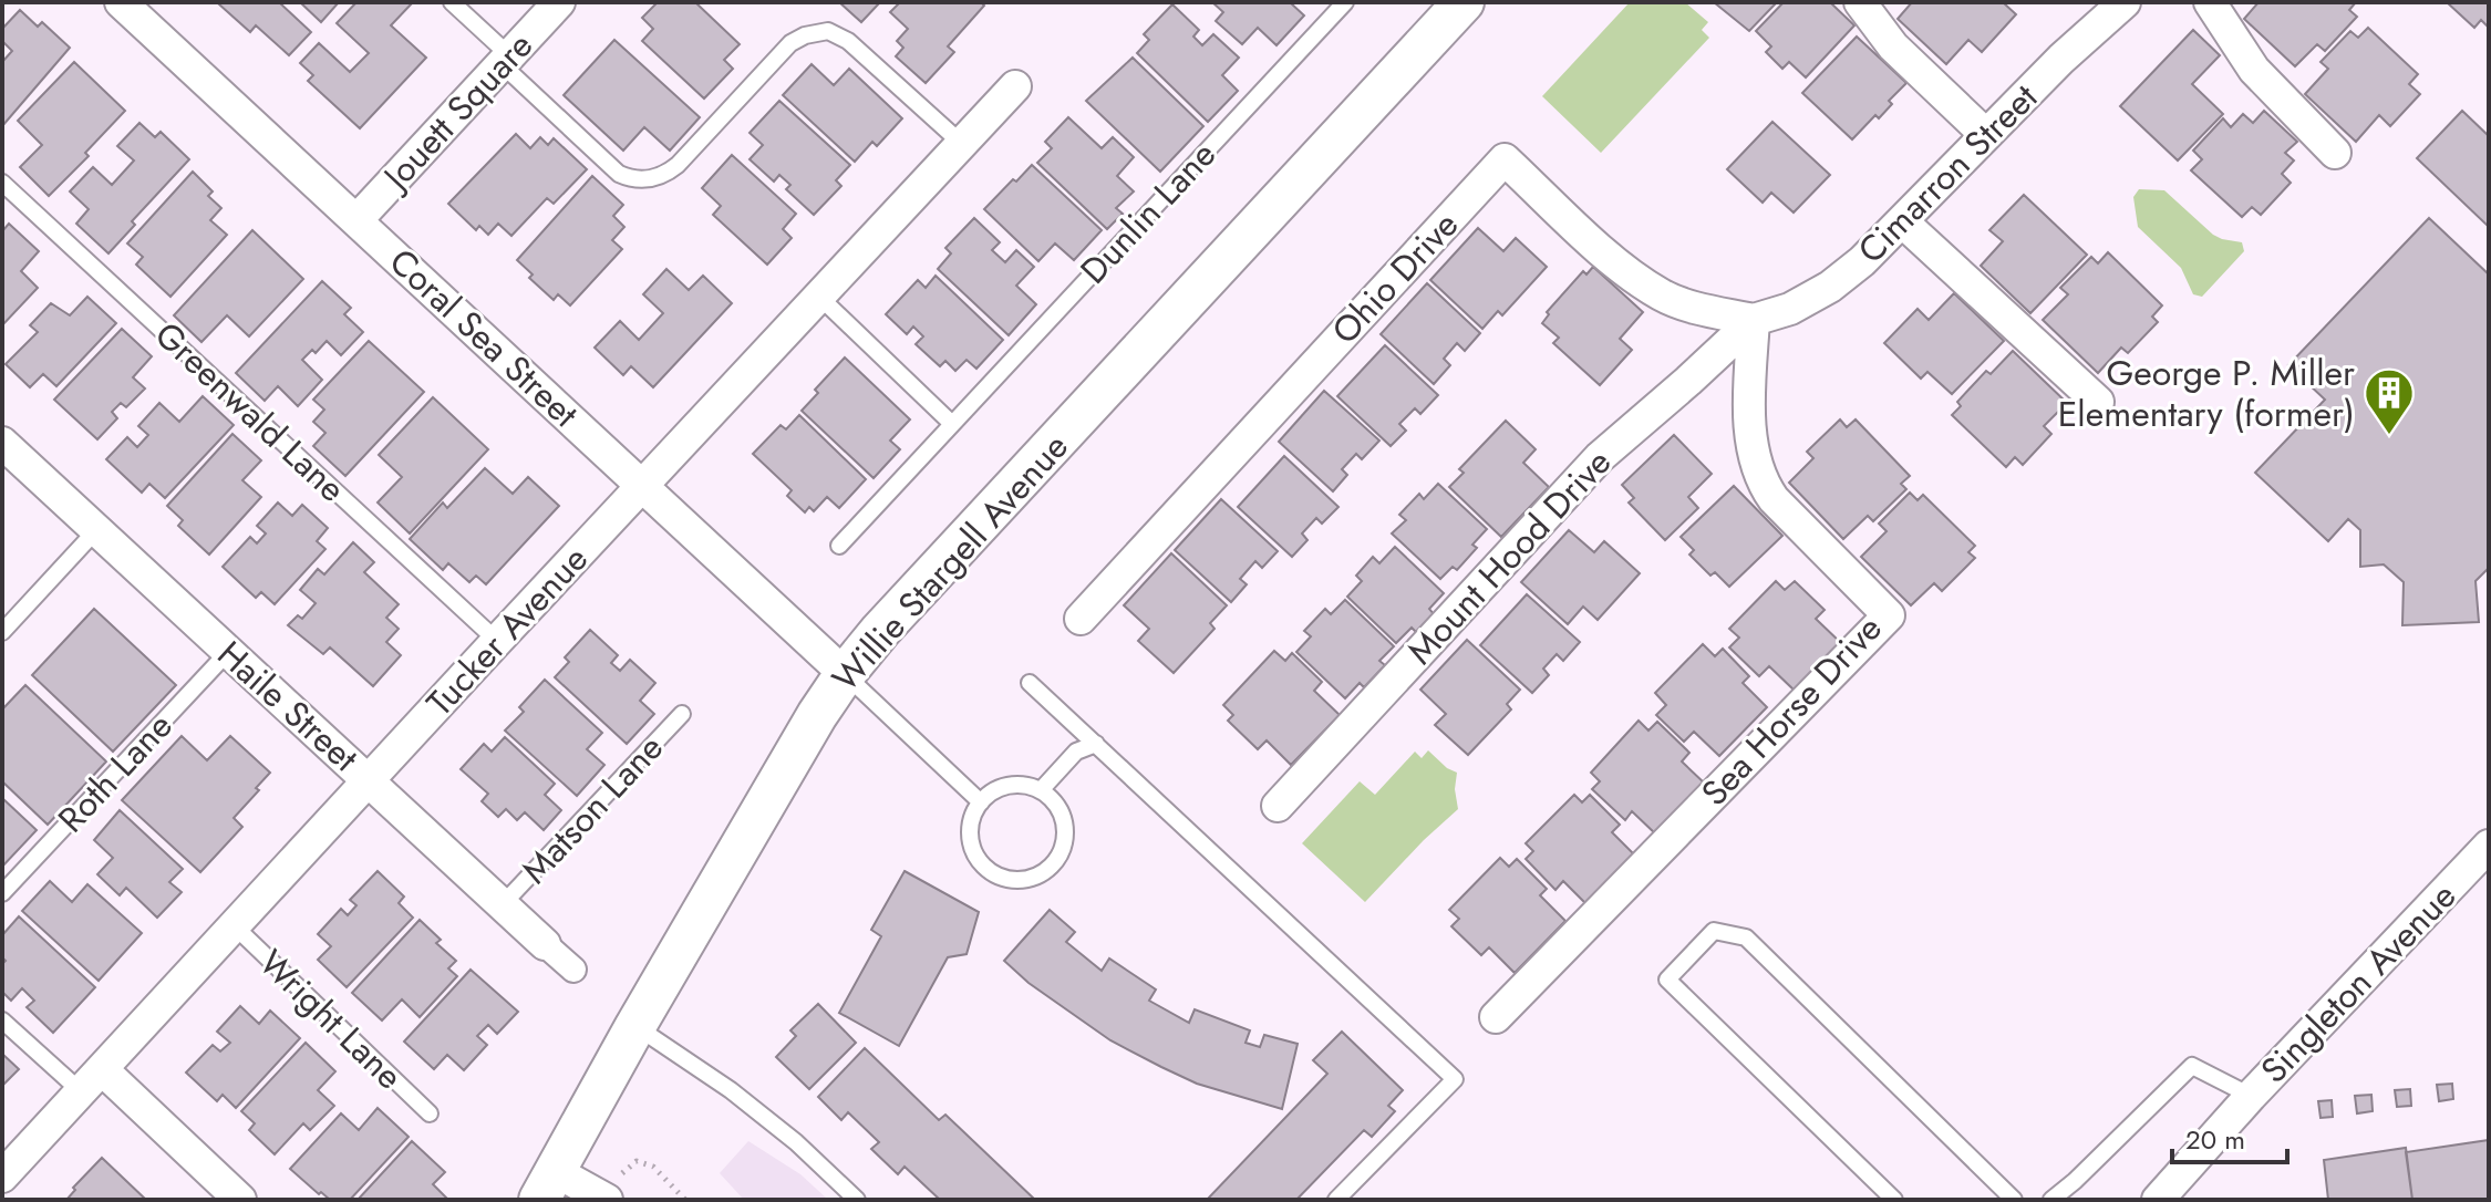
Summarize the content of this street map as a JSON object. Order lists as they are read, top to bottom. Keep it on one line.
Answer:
{"streets":{"street":["Jouett Square","Cimarron Street","Ohio Drive","Coral Sea Street","Mount Hood Drive","Willie Stargell Avenue","Tucker Avenue","Haile Street","Sea Horse Drive","Singleton Avenue"],"lane":["Dunlin Lane","Greenwald Lane","Roth Lane","Matson Lane","Wright Lane"]},"crossings":[["Jouett Square","Coral Sea Street"],["Cimarron Street","Ohio Drive"],["Cimarron Street","Mount Hood Drive"],["Cimarron Street","Sea Horse Drive"],["Ohio Drive","Mount Hood Drive"],["Ohio Drive","Sea Horse Drive"],["Coral Sea Street","Willie Stargell Avenue"],["Coral Sea Street","Tucker Avenue"],["Greenwald Lane","Tucker Avenue"],["Mount Hood Drive","Sea Horse Drive"],["Tucker Avenue","Haile Street"],["Tucker Avenue","Wright Lane"],["Haile Street","Roth Lane"],["Haile Street","Matson Lane"]],"places":{"building":["George P. Miller Elementary (former)"]},"scale_bar":"20 m"}
